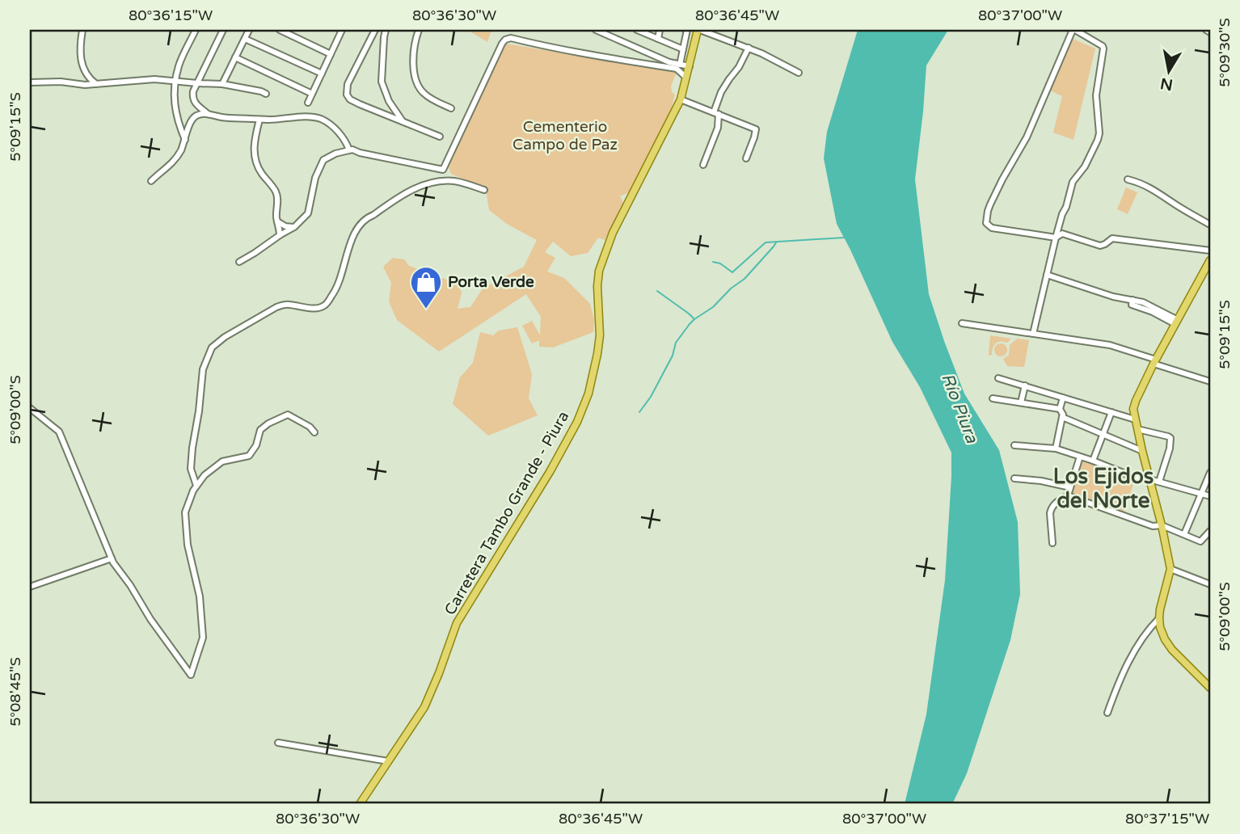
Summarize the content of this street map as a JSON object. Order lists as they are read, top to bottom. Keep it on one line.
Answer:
{"streets":{"main road":["Carretera Tambo Grande - Piura"]},"districts":["Los Ejidos del Norte"],"water":["Río Piura"],"parks":["Cementerio Campo de Paz"],"places":{"shop":["Porta Verde"]},"north":"bottom","coordinates":["80°36'15\"W","80°36'30\"W","80°36'45\"W","80°37'00\"W","5°09'30\"S","5°09'15\"S","5°09'00\"S","5°08'45\"S","80°37'15\"W"]}
